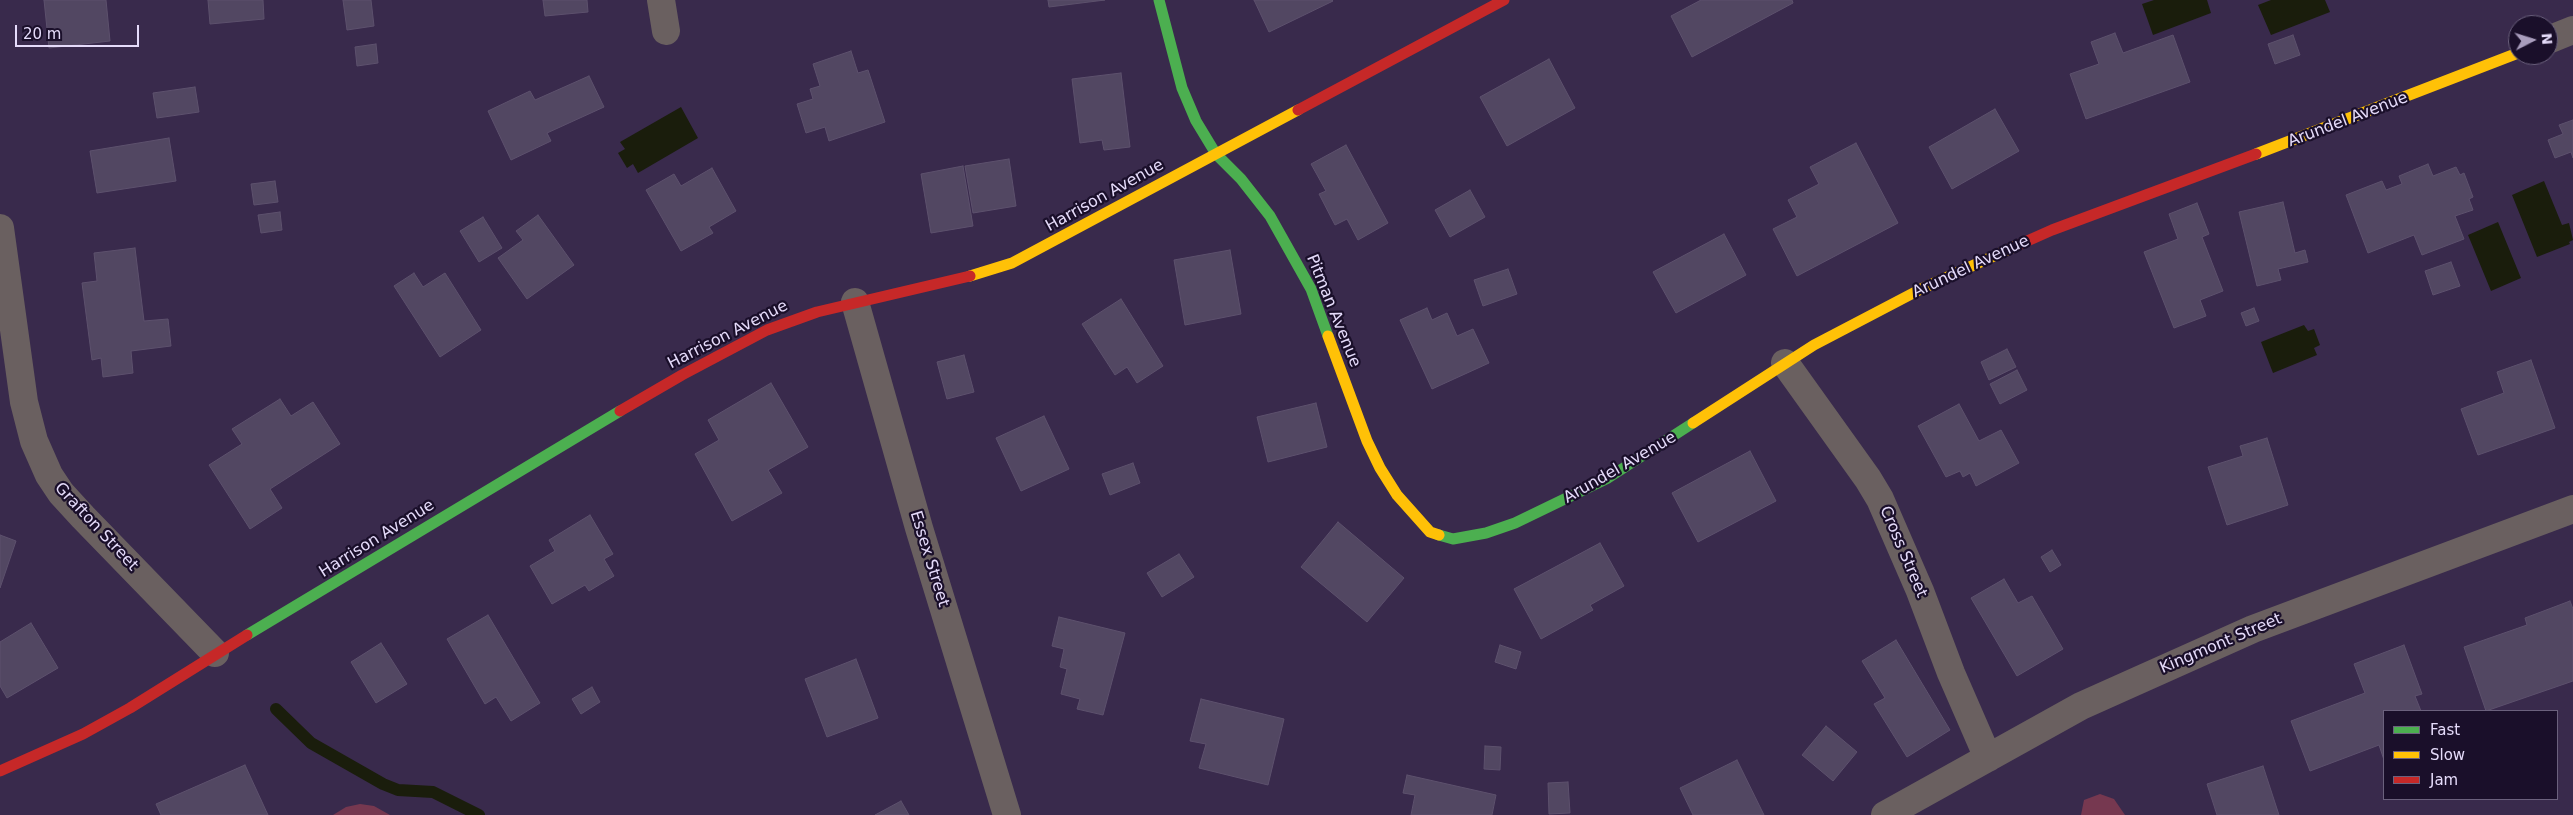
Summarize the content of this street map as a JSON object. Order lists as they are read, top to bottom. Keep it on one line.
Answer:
{"streets":{"street":["Arundel Avenue","Harrison Avenue","Pitman Avenue","Grafton Street","Cross Street","Essex Street","Kingmont Street"]},"crossings":[["Arundel Avenue","Pitman Avenue"],["Arundel Avenue","Cross Street"],["Harrison Avenue","Pitman Avenue"],["Harrison Avenue","Grafton Street"],["Harrison Avenue","Essex Street"],["Cross Street","Kingmont Street"]],"legend":["Fast","Slow","Jam"],"scale_bar":"20 m","north":"right"}
